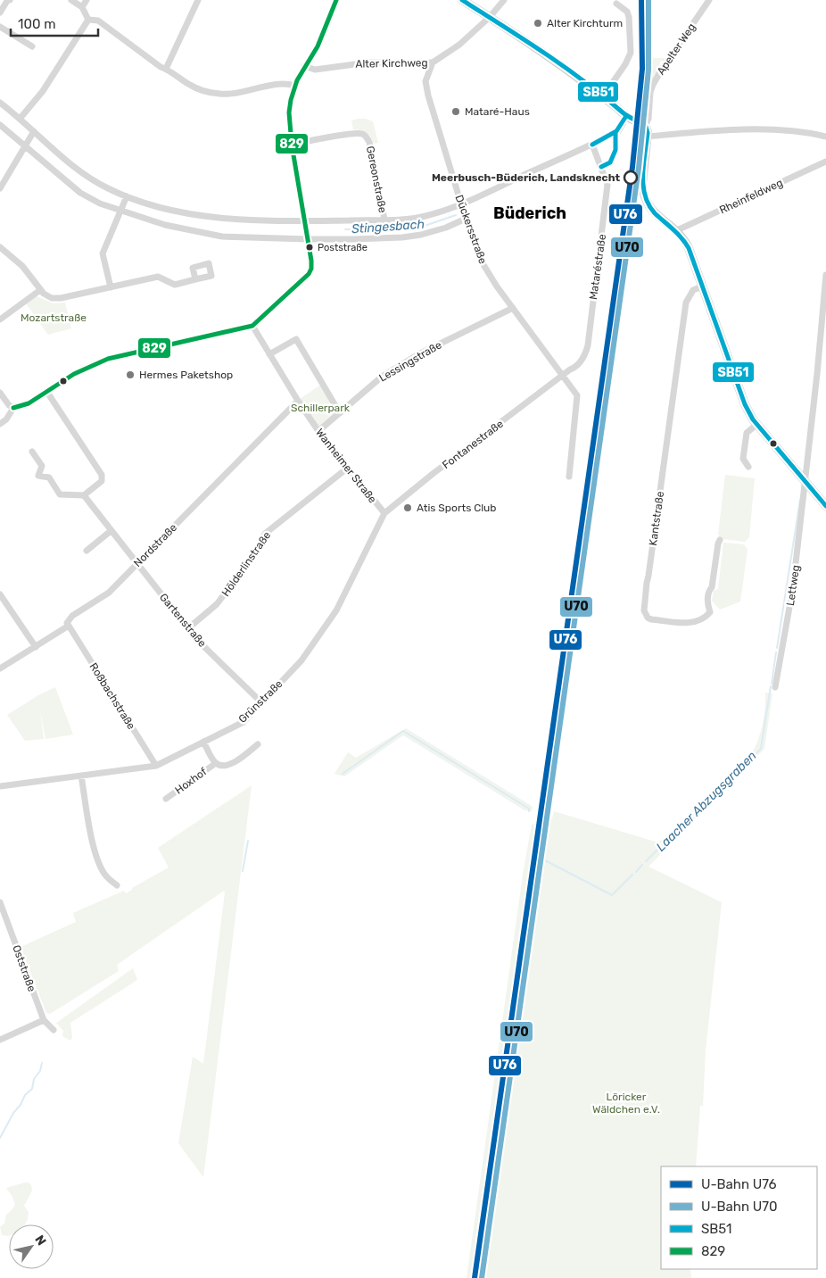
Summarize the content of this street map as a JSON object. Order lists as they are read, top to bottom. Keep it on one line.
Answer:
{"streets":{"street":["Apelter Weg","Alter Kirchweg","Gereonstraße","Rheinfeldweg","Dückersstraße","Mataréstraße","Lessingstraße","Fontanestraße","Wanheimer Straße","Kantstraße","Nordstraße","Hölderlinstraße","Lettweg","Gartenstraße","Roßbachstraße","Grünstraße","Hoxhof","Oststraße"]},"crossings":[["Alter Kirchweg","Dückersstraße"],["Dückersstraße","Mataréstraße"],["Dückersstraße","Lessingstraße"],["Dückersstraße","Fontanestraße"],["Mataréstraße","Fontanestraße"],["Lessingstraße","Wanheimer Straße"],["Fontanestraße","Wanheimer Straße"],["Fontanestraße","Grünstraße"],["Wanheimer Straße","Nordstraße"],["Wanheimer Straße","Hölderlinstraße"],["Wanheimer Straße","Grünstraße"],["Nordstraße","Gartenstraße"],["Nordstraße","Roßbachstraße"],["Hölderlinstraße","Gartenstraße"],["Gartenstraße","Grünstraße"],["Roßbachstraße","Grünstraße"],["Grünstraße","Hoxhof"]],"districts":["Büderich"],"water":["Stingesbach","Laacher Abzugsgraben"],"parks":["Mozartstraße","Schillerpark","Löricker Wäldchen e.V."],"places":["Alter Kirchturm","Mataré-Haus","Meerbusch-Büderich, Landsknecht","Poststraße","Hermes Paketshop","Atis Sports Club"],"lines":["metro line U76","metro line U70","transit line SB51","transit line 829"],"legend":["U-Bahn U76","U-Bahn U70","SB51","829"],"scale_bar":"100 m","north":"top right"}
